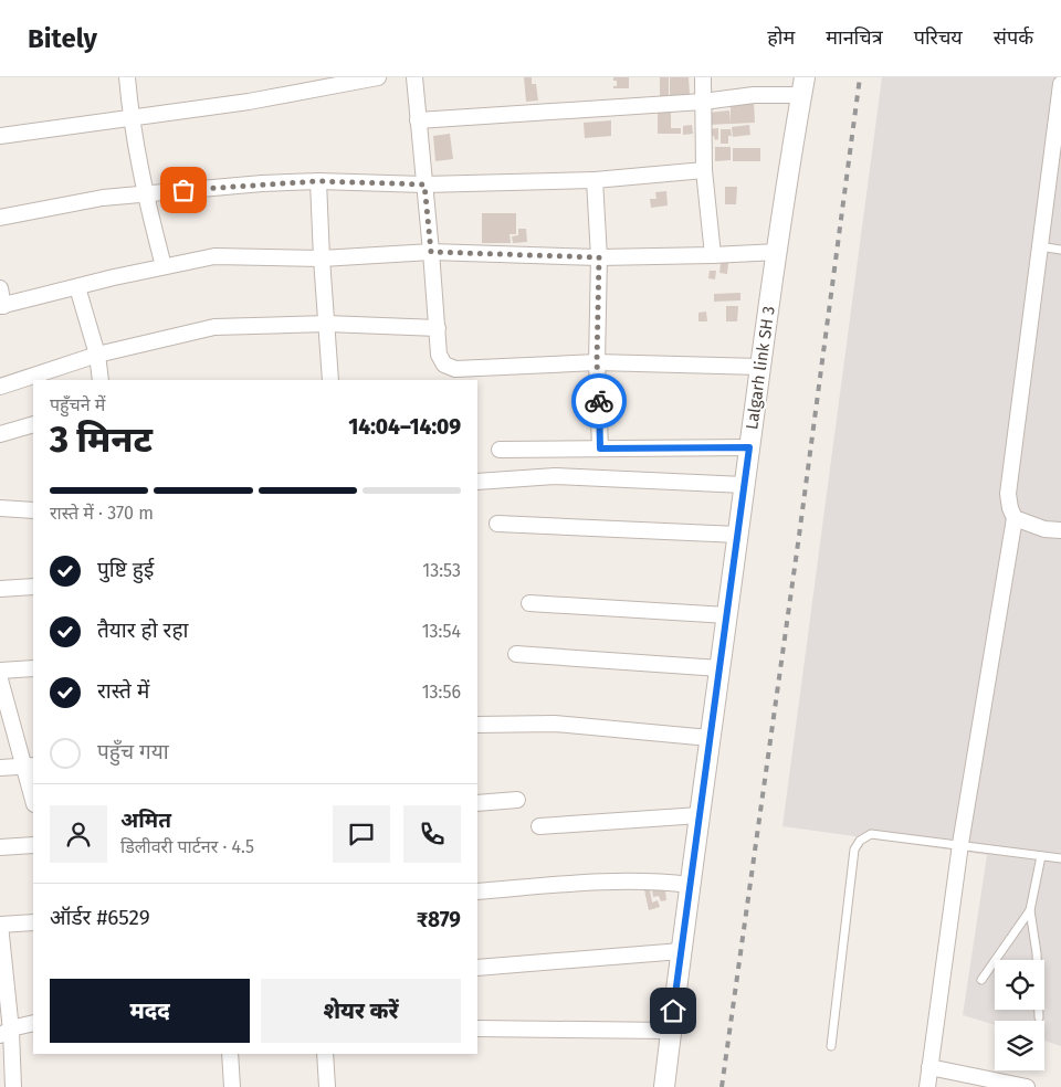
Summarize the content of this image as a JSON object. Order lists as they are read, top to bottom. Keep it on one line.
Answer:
{"streets":{"street":["Lalgarh link SH 3"]},"page":{"header":"Bitely","nav":["होम","मानचित्र","परिचय","संपर्क"],"heading":["3 मिनट","पहुँचने में","14:04–14:09"],"panel":["अमित","डिलीवरी पार्टनर · 4.5","ऑर्डर #6529","₹879"],"bar":"रास्ते में · 370 m","list":[["पुष्टि हुई","13:53"],["तैयार हो रहा","13:54"],["रास्ते में","13:56"],"पहुँच गया"],"buttons":["मदद","शेयर करें"]}}
